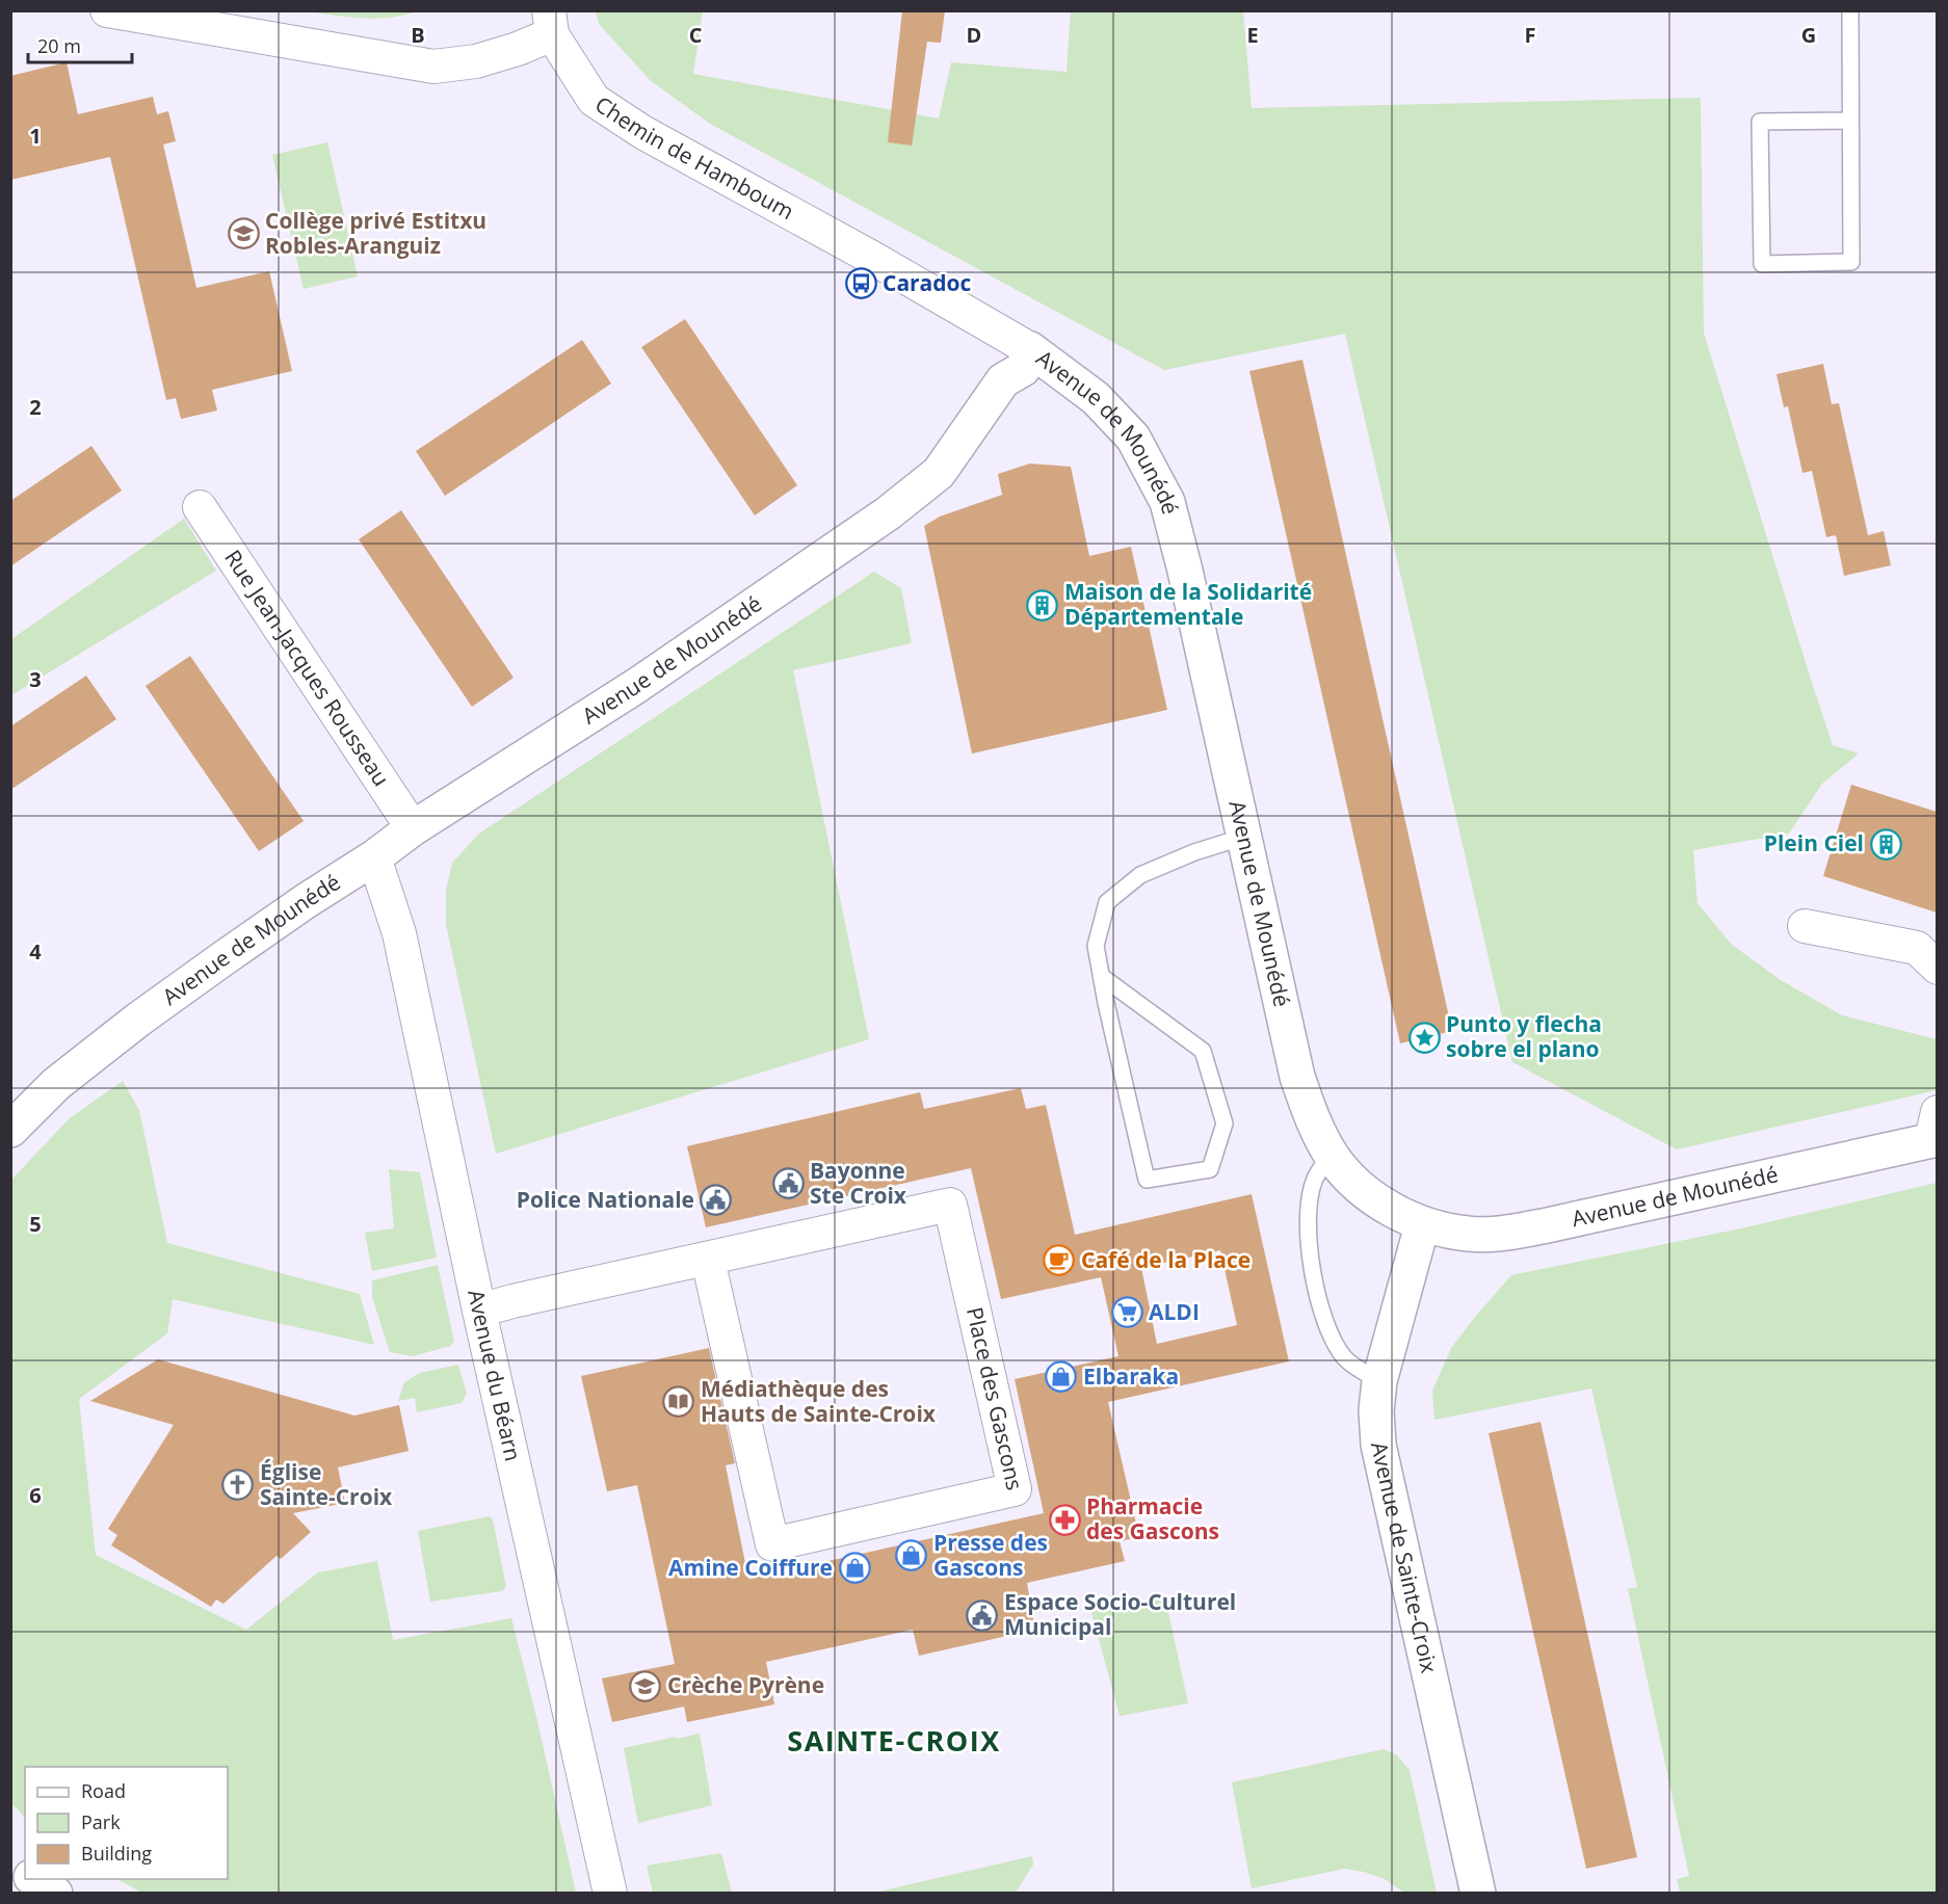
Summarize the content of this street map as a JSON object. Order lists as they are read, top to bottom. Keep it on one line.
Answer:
{"streets":{"street":["Chemin de Hamboum","Avenue de Mounédé","Rue Jean-Jacques Rousseau","Avenue du Béarn","Place des Gascons","Avenue de Sainte-Croix"]},"crossings":[["Chemin de Hamboum","Avenue de Mounédé"],["Avenue de Mounédé","Rue Jean-Jacques Rousseau"],["Avenue de Mounédé","Avenue du Béarn"],["Avenue de Mounédé","Avenue de Sainte-Croix"],["Avenue du Béarn","Place des Gascons"]],"districts":["SAINTE-CROIX"],"places":{"school or university":["Collège privé Estitxu Robles-Aranguiz","Crèche Pyrène"],"bus stop":["Caradoc"],"building":["Maison de la Solidarité Départementale","Plein Ciel"],"place":["Punto y flecha sobre el plano"],"public building":["Bayonne Ste Croix","Police Nationale","Espace Socio-Culturel Municipal"],"cafe":["Café de la Place"],"supermarket":["ALDI"],"shop":["Elbaraka","Presse des Gascons","Amine Coiffure"],"library":["Médiathèque des Hauts de Sainte-Croix"],"church":["Église Sainte-Croix"],"pharmacy":["Pharmacie des Gascons"]},"legend":["Road","Park","Building"],"scale_bar":"20 m","grid":{"columns":["B","C","D","E","F","G"],"rows":["1","2","3","4","5","6"]}}
